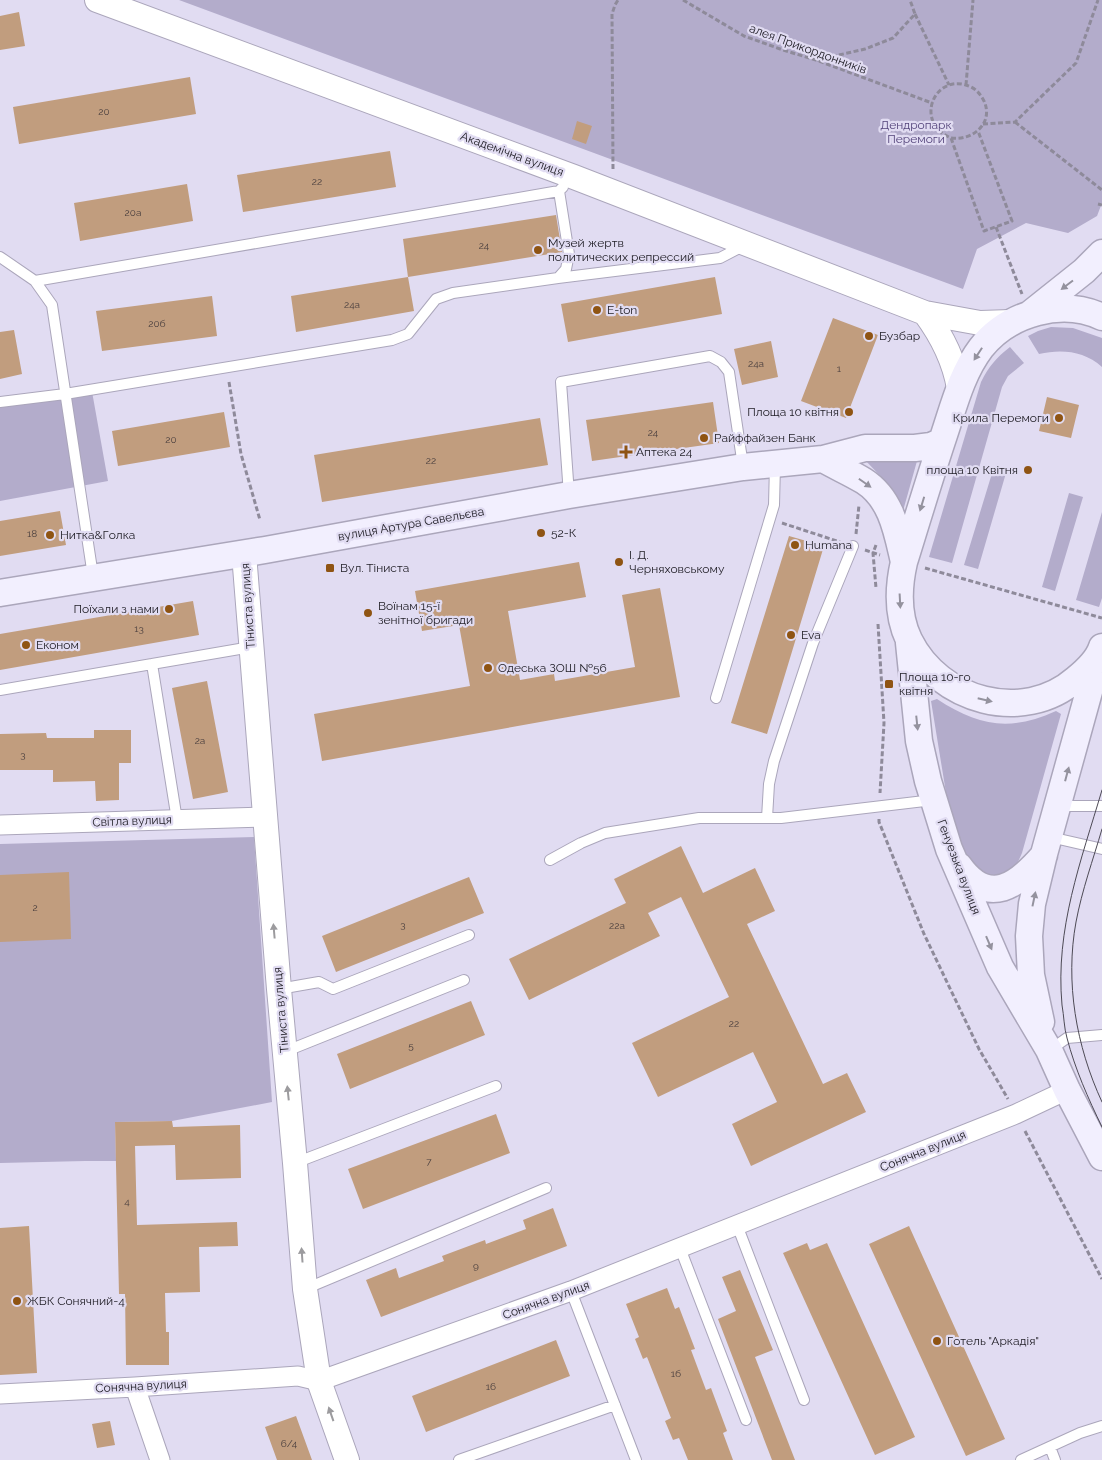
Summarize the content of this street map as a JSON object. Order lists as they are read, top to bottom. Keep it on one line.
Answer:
{"streets":{"main road":["вулиця Артура Савельєва","Генуезька вулиця"],"street":["Академічна вулиця","Тіниста вулиця","Світла вулиця","Сонячна вулиця"],"path":["алея Прикордонників"]},"crossings":[["вулиця Артура Савельєва","Тіниста вулиця"],["Тіниста вулиця","Світла вулиця"],["Тіниста вулиця","Сонячна вулиця"],["Генуезька вулиця","Сонячна вулиця"]],"one_way":["Тіниста вулиця"],"parks":["Дендропарк Перемоги"],"places":{"other":["Музей жертв политических репрессий","E-ton","Бузбар","Площа 10 квітня","Крила Перемоги","Райффайзен Банк","площа 10 Квітня","52-К","Нитка&Голка","Humana","І. Д. Черняховському","Поїхали з нами","Воїнам 15-ї зенітної бригади","Eva","Економ","Одеська ЗОШ №56","ЖБК Сонячний-4","Готель \"Аркадія\""],"health":["Аптека 24"],"transit":["Вул. Тіниста","Площа 10-го квітня"]},"house_numbers":["20","22","20а","24","24а","20б","24а","1","24","20","22","18","13","2а","3","2","3","22а","22","5","7","4","9","1б","16","6/4"]}
